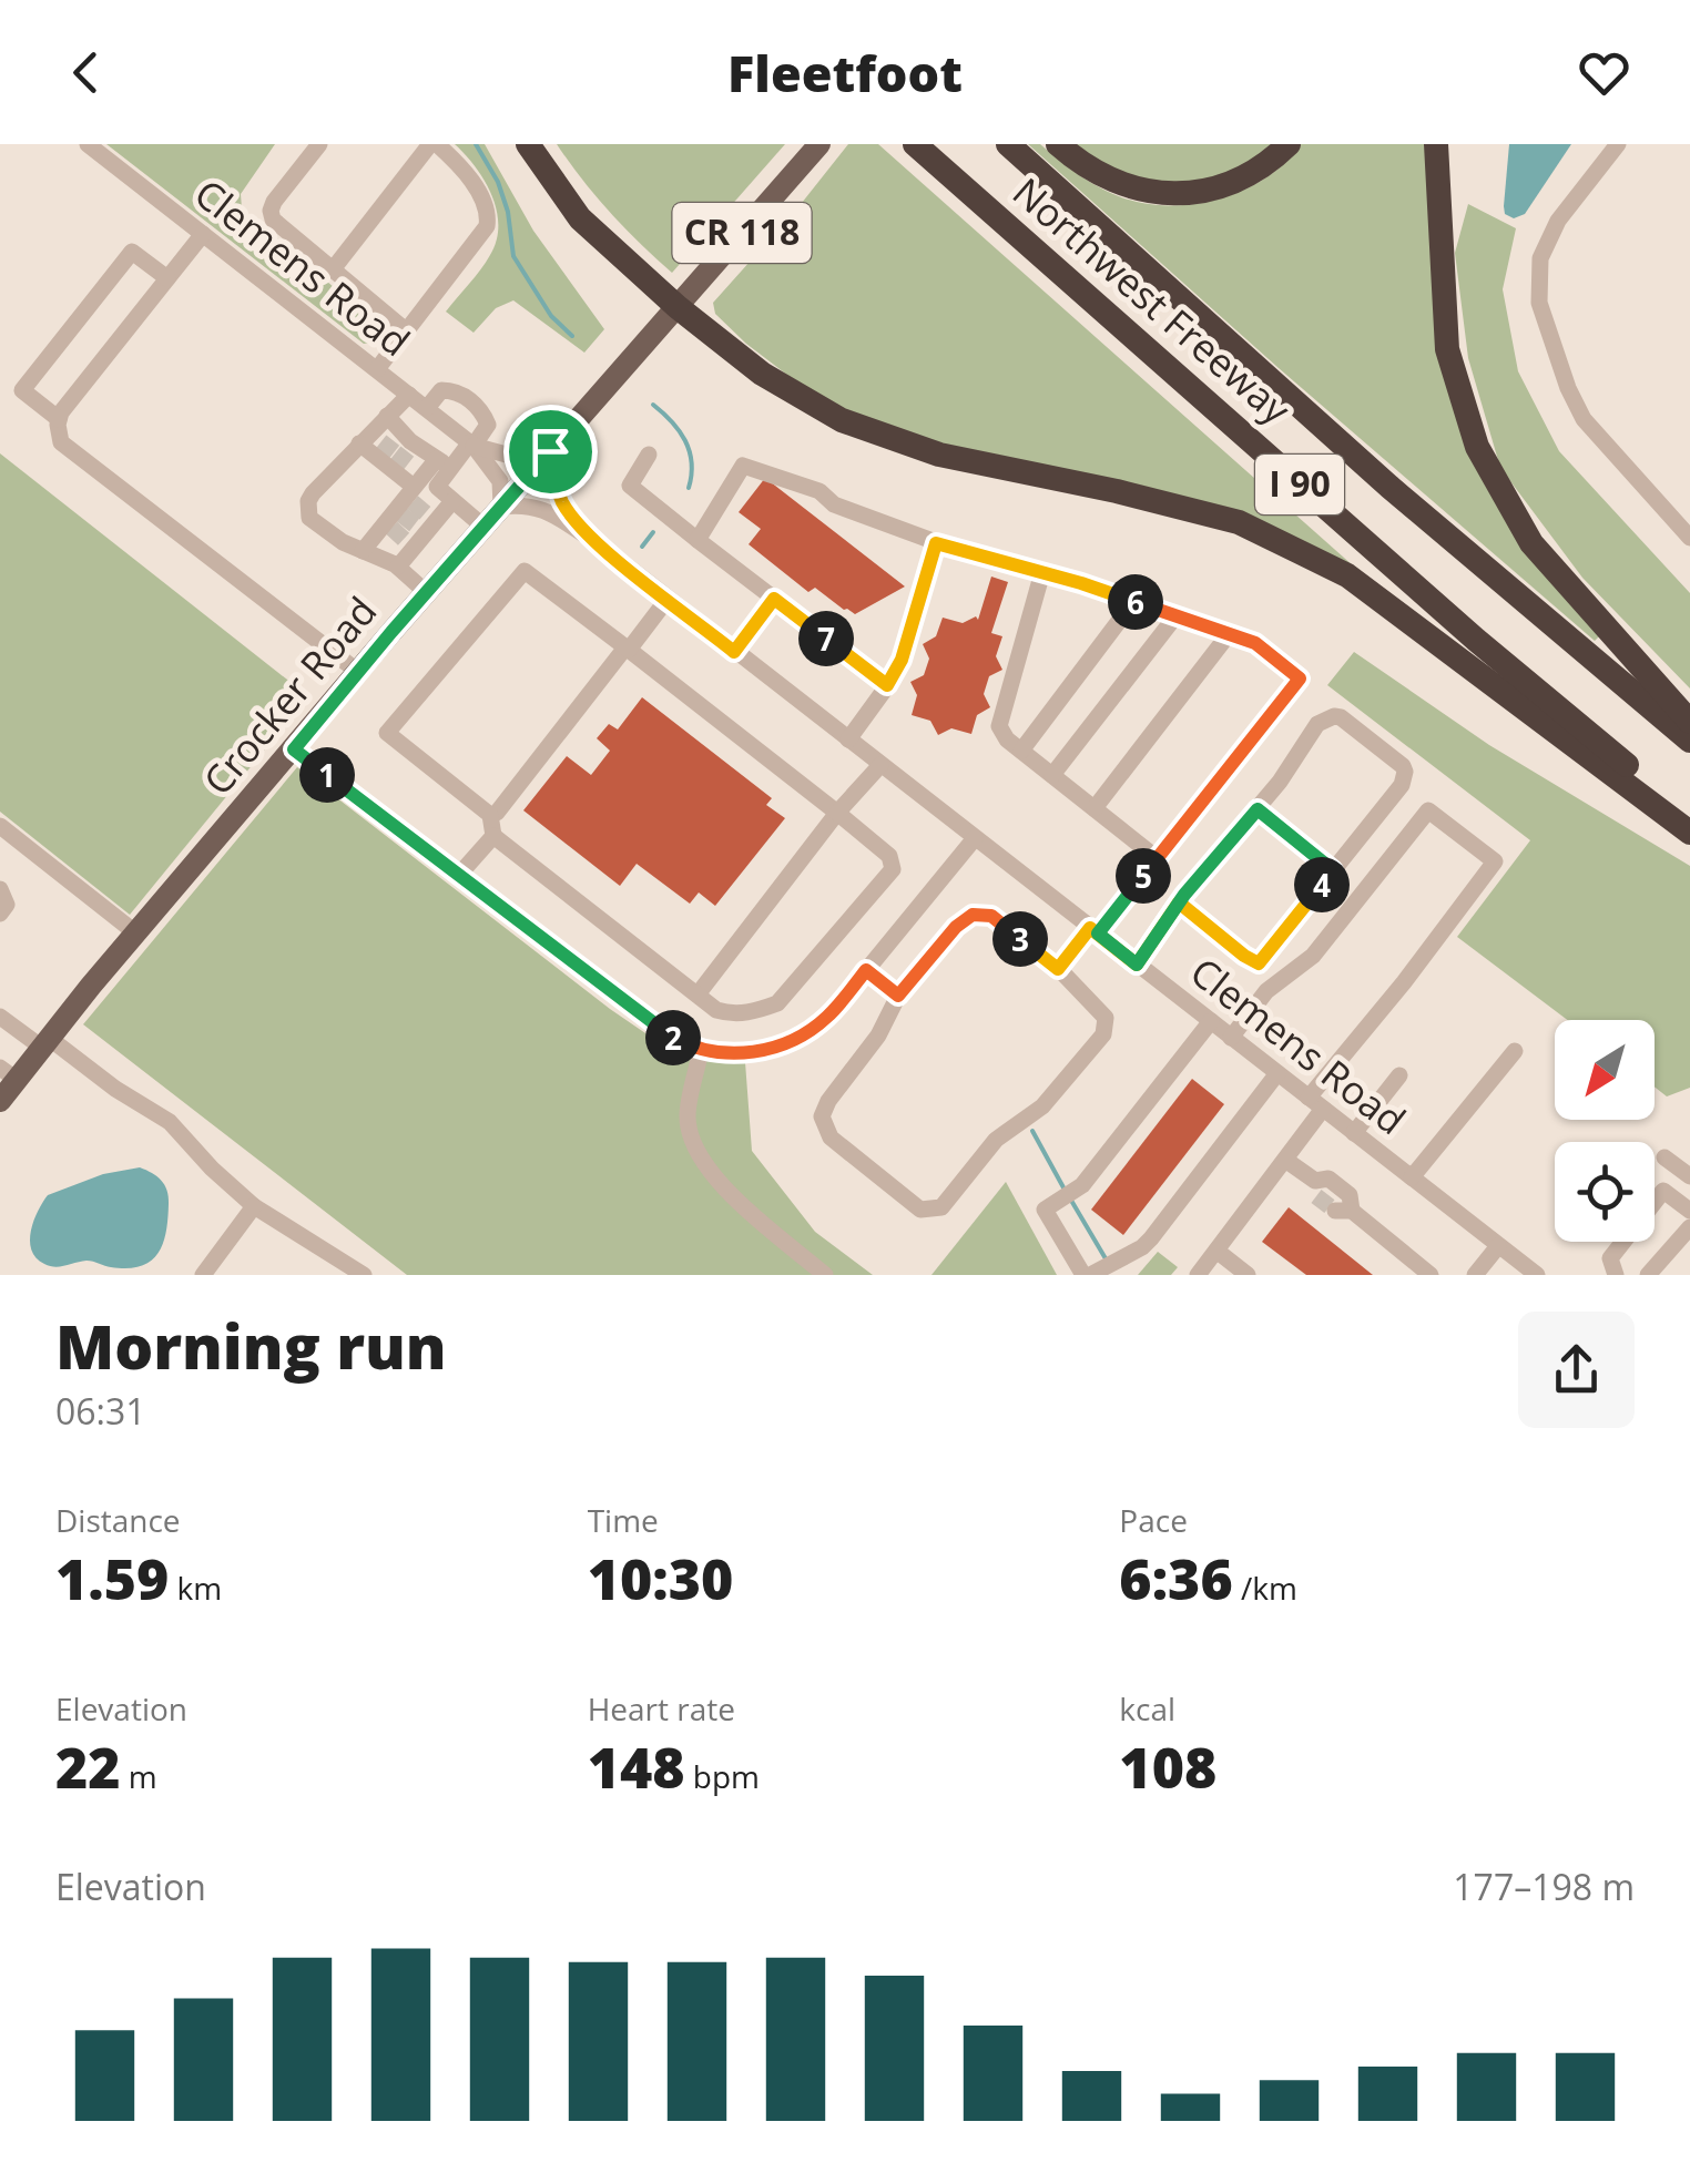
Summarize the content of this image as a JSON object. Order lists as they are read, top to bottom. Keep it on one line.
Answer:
{"streets":{"highway":["Northwest Freeway","I 90"],"main road":["CR 118","Crocker Road"],"street":["Clemens Road"]},"crossings":[["Clemens Road","Crocker Road"]],"north":"bottom left","page":{"header":"Fleetfoot","pins":["6","7","1","5","4","3","2"],"heading":["Morning run","06:31"],"stats":[["Distance","1.59 km"],["Time","10:30"],["Pace","6:36 /km"],["Elevation","22 m"],["Heart rate","148 bpm"],["kcal","108"]],"chart":["Elevation","177–198 m"]}}
